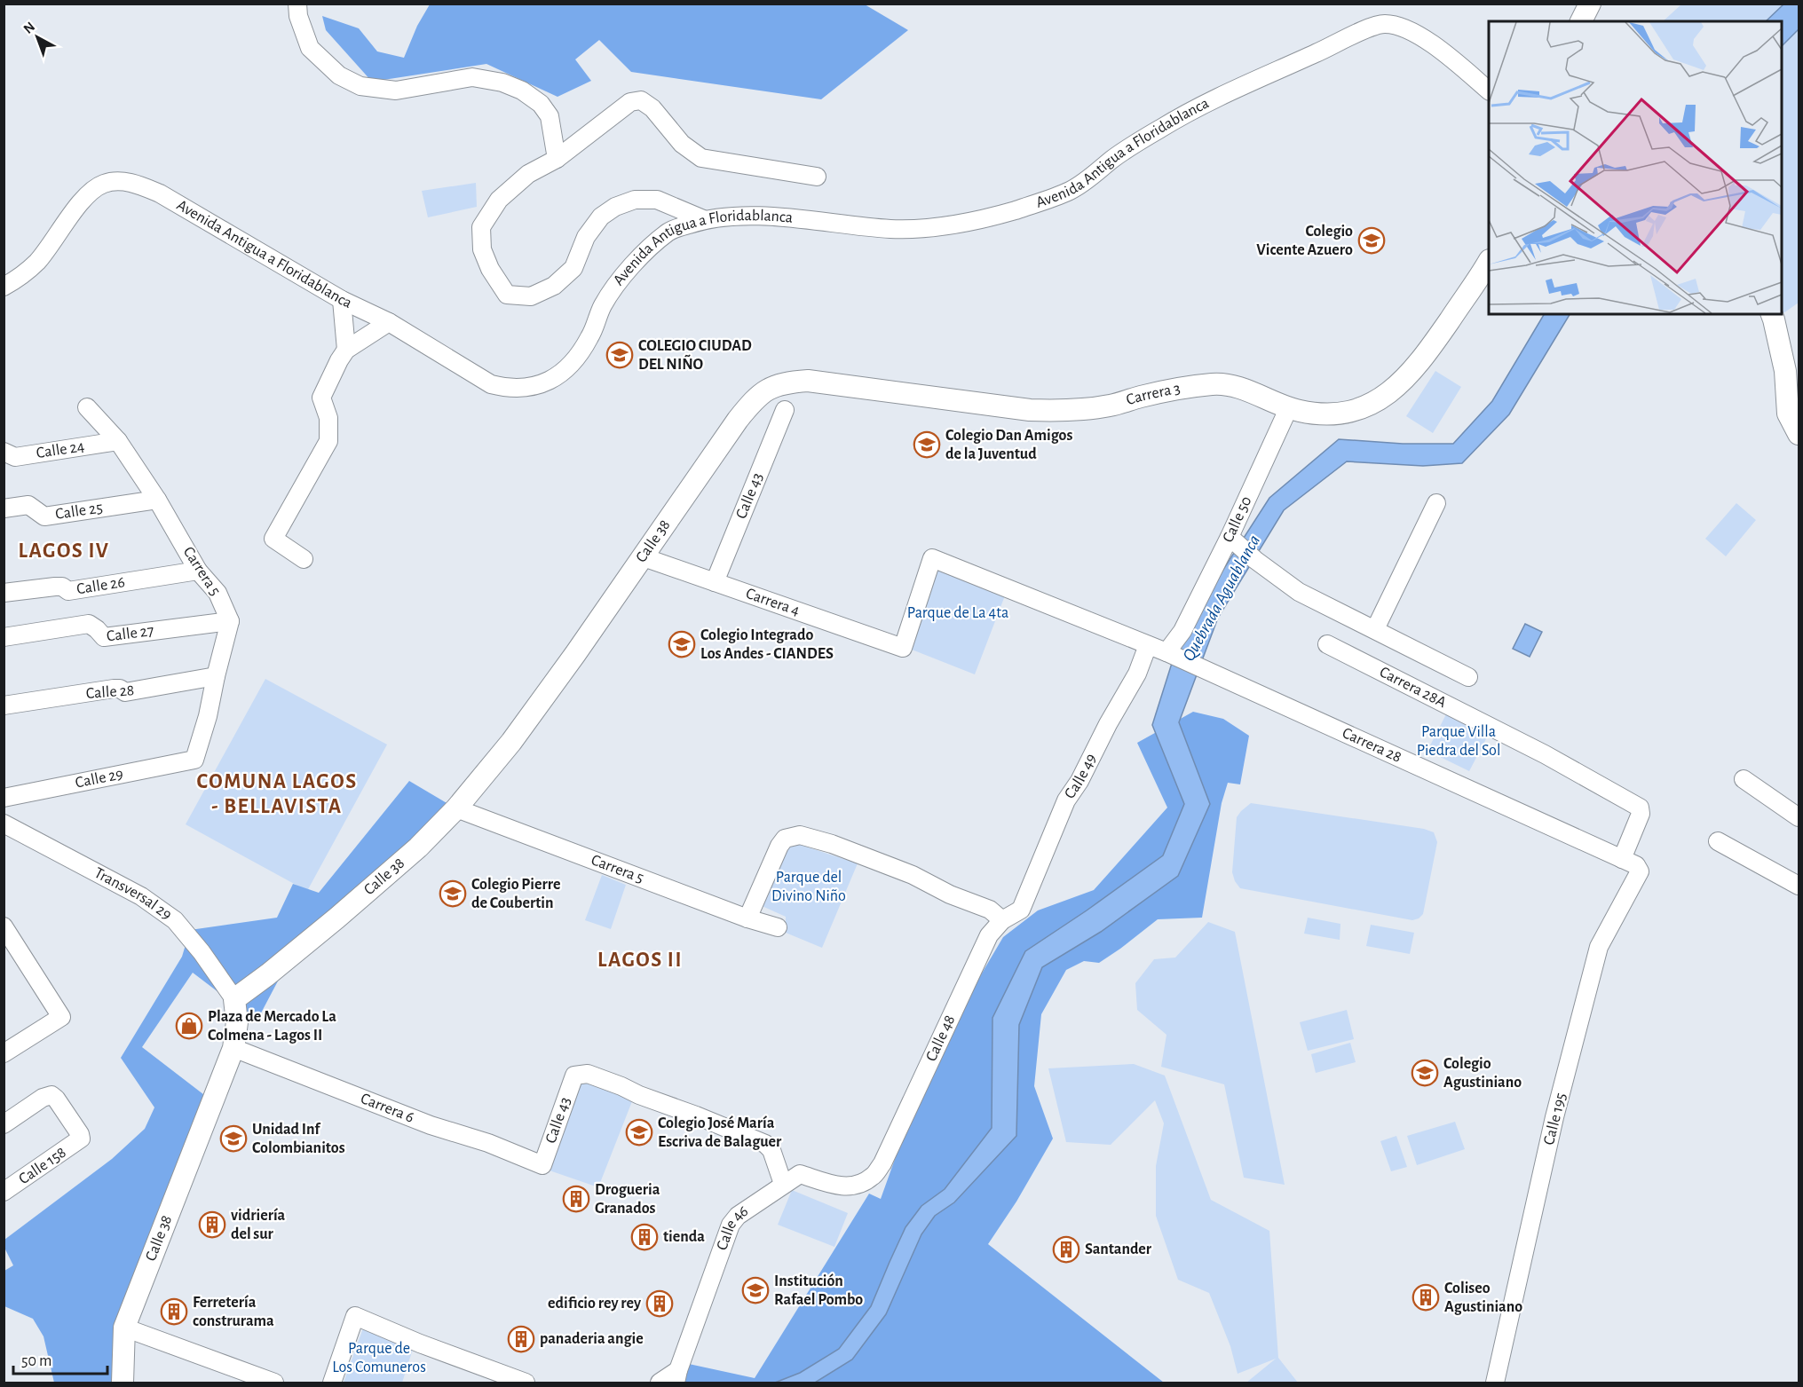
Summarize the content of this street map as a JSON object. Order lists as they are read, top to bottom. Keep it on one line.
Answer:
{"streets":{"main road":["Carrera 3","Calle 38"],"street":["Avenida Antigua a Floridablanca","Calle 24","Calle 43","Calle 25","Calle 50","Carrera 5","Calle 26","Carrera 4","Calle 27","Carrera 28A","Calle 28","Carrera 28","Calle 49","Calle 29","Transversal 29","Calle 48","Carrera 6","Calle 195","Calle 158","Calle 46"]},"crossings":[["Carrera 3","Calle 50"],["Carrera 3","Calle 38"],["Calle 24","Carrera 5"],["Calle 43","Carrera 4"],["Calle 43","Carrera 6"],["Calle 43","Calle 46"],["Calle 25","Carrera 5"],["Calle 50","Carrera 28"],["Calle 38","Carrera 5"],["Calle 38","Carrera 4"],["Calle 38","Transversal 29"],["Calle 38","Carrera 6"],["Carrera 5","Calle 26"],["Carrera 5","Calle 27"],["Carrera 4","Calle 49"],["Carrera 28A","Calle 195"],["Calle 28","Calle 29"],["Carrera 28","Calle 195"],["Calle 49","Calle 48"],["Calle 48","Calle 46"]],"districts":["LAGOS IV","COMUNA LAGOS - BELLAVISTA","LAGOS II"],"water":["Quebrada Aguablanca"],"parks":["Parque de La 4ta","Parque Villa Piedra del Sol","Parque del Divino Niño","Parque de Los Comuneros"],"places":{"school or university":["Colegio Vicente Azuero","COLEGIO CIUDAD DEL NIÑO","Colegio Dan Amigos de la Juventud","Colegio Integrado Los Andes - CIANDES","Colegio Pierre de Coubertin","Colegio Agustiniano","Colegio José María Escriva de Balaguer","Unidad Inf Colombianitos","Institución Rafael Pombo"],"shop":["Plaza de Mercado La Colmena - Lagos II"],"building":["Drogueria Granados","vidriería del sur","tienda","Santander","Coliseo Agustiniano","edificio rey rey","Ferretería construrama","panaderia angie"]},"scale_bar":"50 m","north":"top left"}
